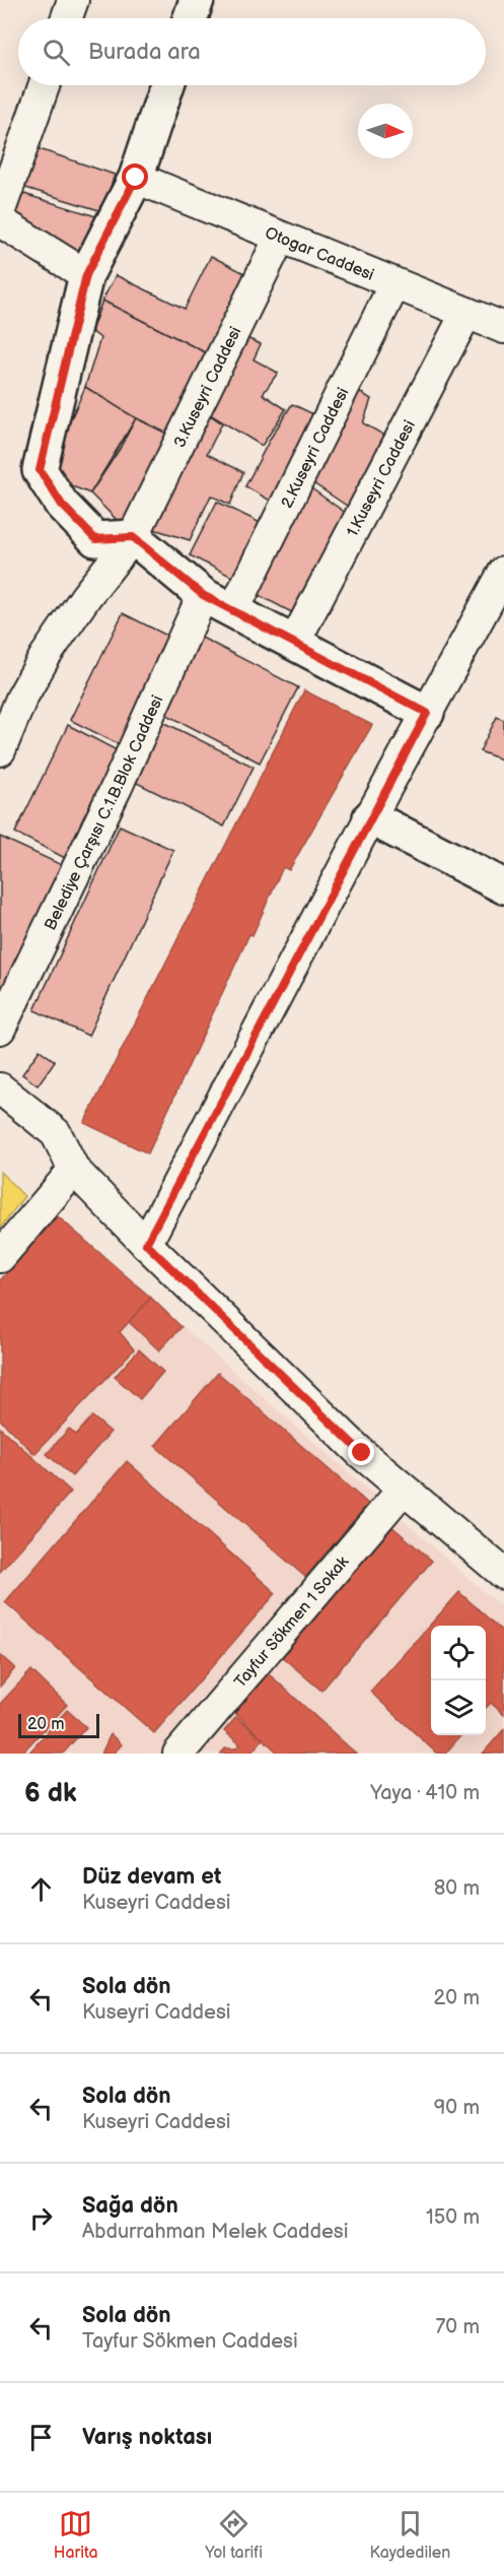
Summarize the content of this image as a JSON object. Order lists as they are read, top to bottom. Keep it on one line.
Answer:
{"streets":{"street":["Otogar Caddesi","3.Kuseyri Caddesi","2.Kuseyri Caddesi","1.Kuseyri Caddesi","Belediye Çarşısı C.1.B.Blok Caddesi","Tayfur Sökmen 1 Sokak"]},"crossings":[["Otogar Caddesi","3.Kuseyri Caddesi"],["Otogar Caddesi","2.Kuseyri Caddesi"],["Otogar Caddesi","1.Kuseyri Caddesi"]],"scale_bar":"20 m","north":"right","page":{"search":"Burada ara","scale":"20 m","heading":["6 dk","Yaya · 410 m"],"list":[["Düz devam et","Kuseyri Caddesi","80 m"],["Sola dön","Kuseyri Caddesi","20 m"],["Sola dön","Kuseyri Caddesi","90 m"],["Sağa dön","Abdurrahman Melek Caddesi","150 m"],["Sola dön","Tayfur Sökmen Caddesi","70 m"],"Varış noktası"],"nav":["Harita","Yol tarifi","Kaydedilen"]}}
